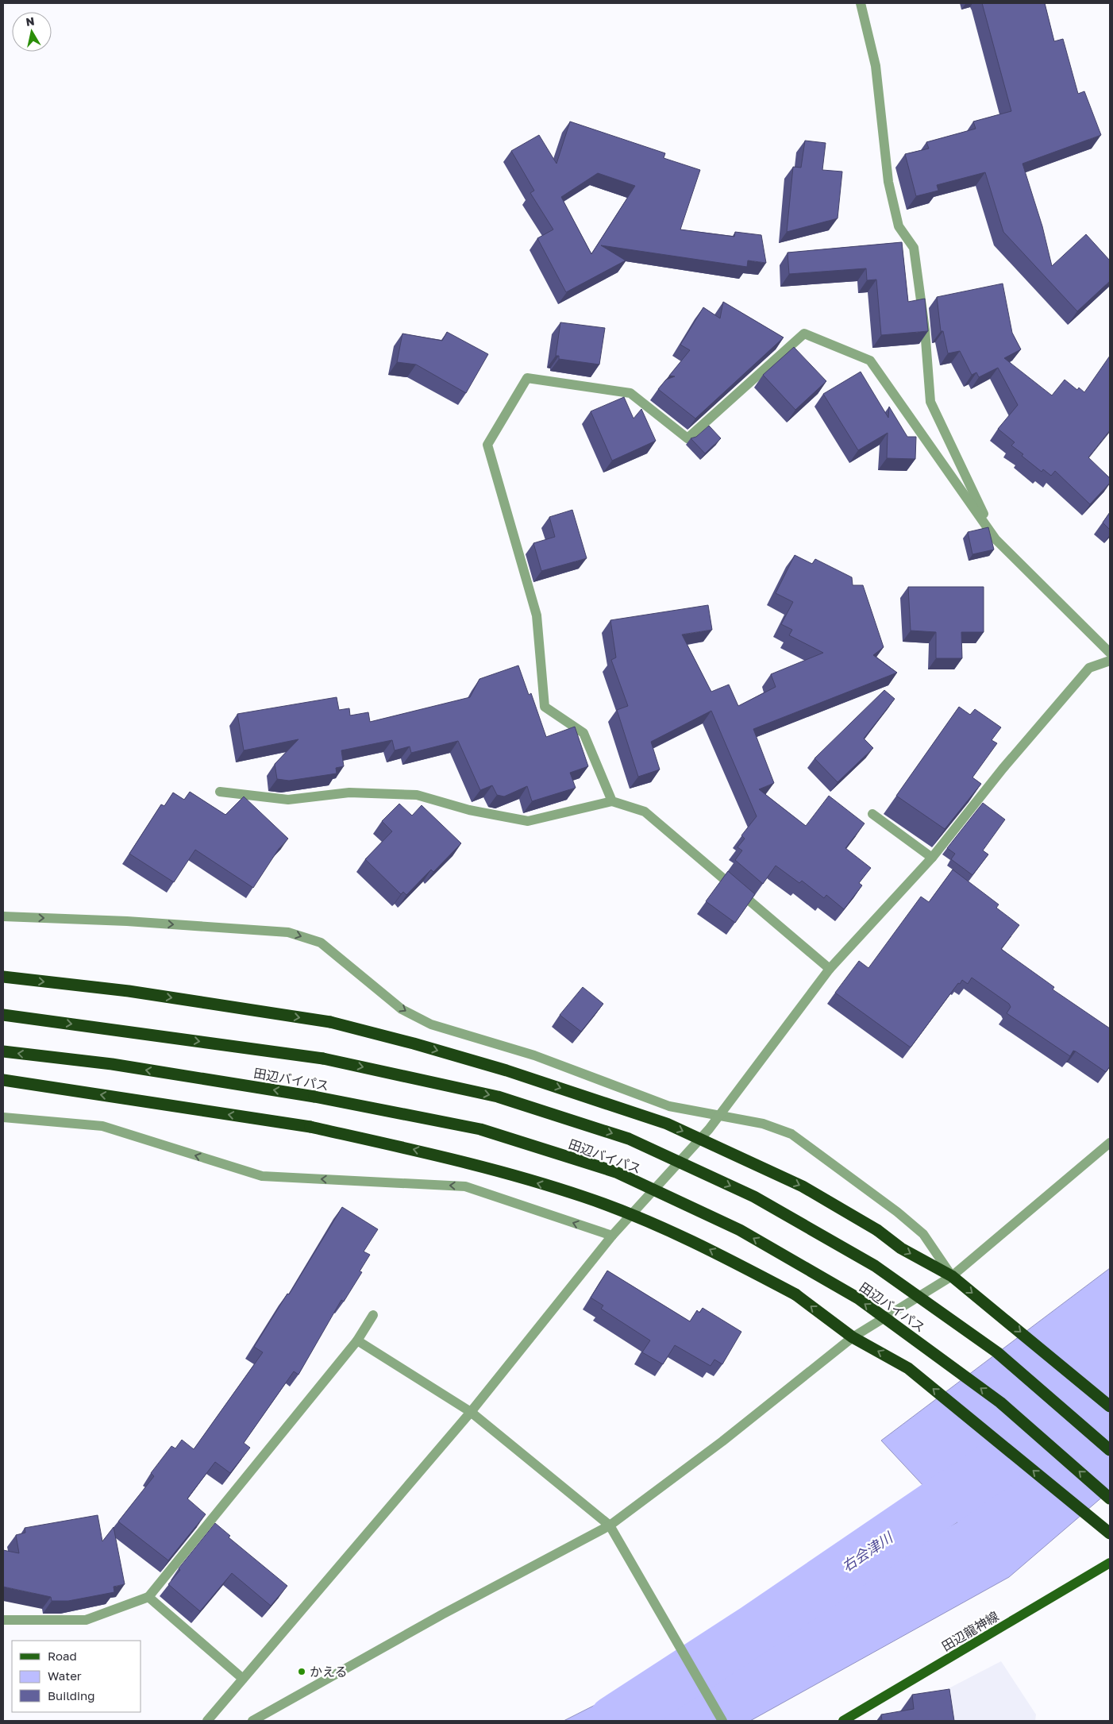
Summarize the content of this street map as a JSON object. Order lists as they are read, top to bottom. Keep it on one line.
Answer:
{"streets":{"highway":["田辺バイパス"],"main road":["田辺龍神線"]},"water":["右会津川"],"places":["かえる"],"legend":["Road","Water","Building"],"north":"top"}
